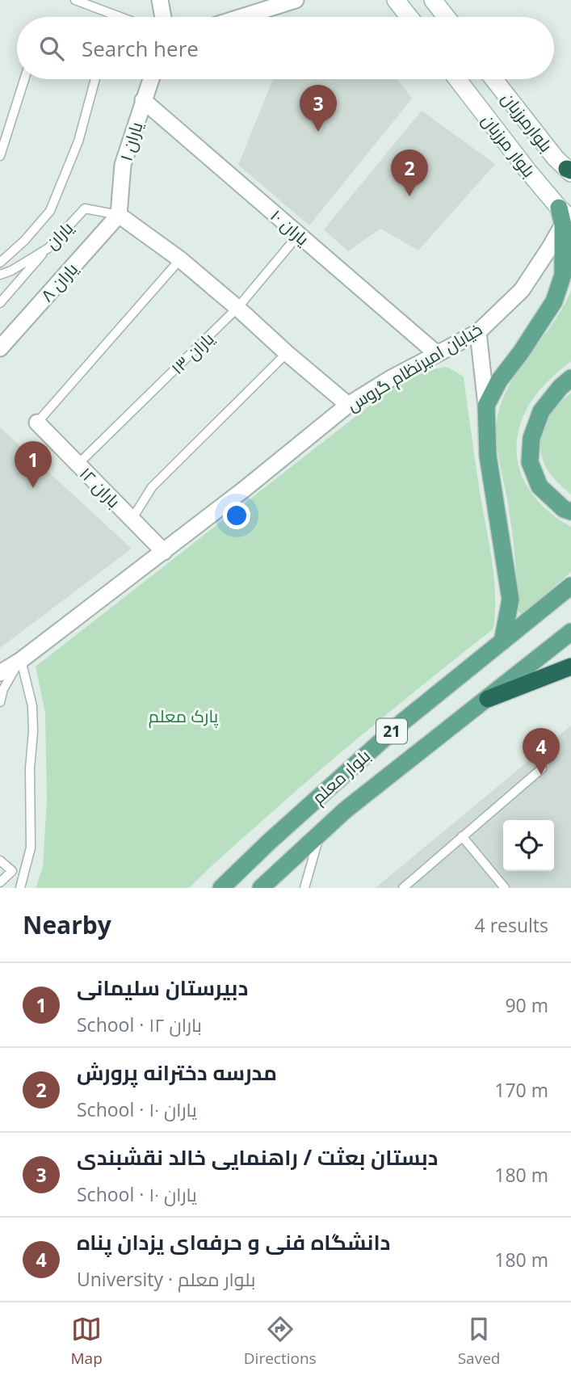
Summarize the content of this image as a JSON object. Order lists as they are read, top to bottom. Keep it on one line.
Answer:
{"streets":{"highway":["21"],"main road":["بلوارمرزبان","بلوار مرزبان","بلوار معلم"],"street":["یاران ۱","یاران ۱۰","یاران ۸","خیابان امیرنظام گروس","باران ۱۲"],"lane":["یاران","یاران ۱۳"]},"crossings":[["یاران ۱","یاران ۱۰"],["یاران ۱","یاران"],["یاران ۱","یاران ۸"],["بلوار مرزبان","خیابان امیرنظام گروس"],["یاران ۱۰","یاران ۱۳"],["یاران ۱۰","خیابان امیرنظام گروس"],["یاران","یاران ۸"],["یاران ۱۳","باران ۱۲"],["خیابان امیرنظام گروس","باران ۱۲"],["21","بلوار معلم"]],"parks":["پارک معلم"],"page":{"search":"Search here","pins":["3","2","1","4"],"heading":["Nearby","4 results"],"list":[{"mark":"1","name":"دبیرستان سلیمانی","note":"School · باران ۱۲","value":"90 m"},{"mark":"2","name":"مدرسه دخترانه پرورش","note":"School · یاران ۱۰","value":"170 m"},{"mark":"3","name":"دبستان بعثت / راهنمایی خالد نقشبندی","note":"School · یاران ۱۰","value":"180 m"},{"mark":"4","name":"دانشگاه فنی و حرفه‌ای یزدان پناه","note":"University · بلوار معلم","value":"180 m"}],"nav":["Map","Directions","Saved"]}}
